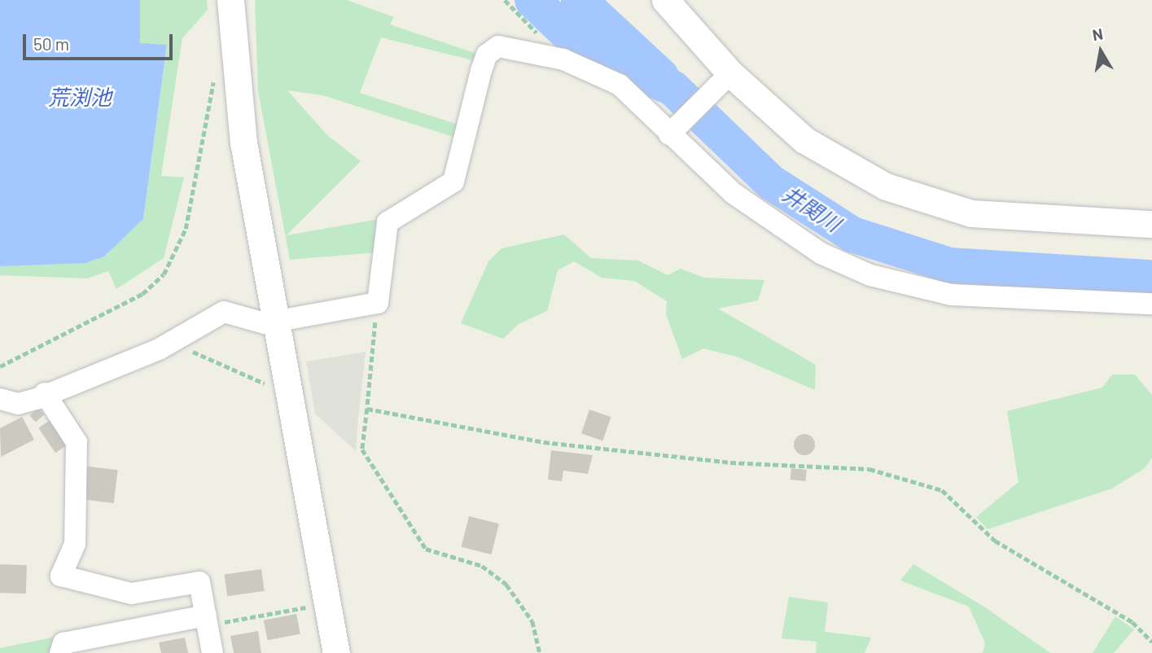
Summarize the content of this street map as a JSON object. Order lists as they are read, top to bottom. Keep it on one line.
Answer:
{"water":["荒渕池","井関川"],"scale_bar":"50 m","north":"top"}
